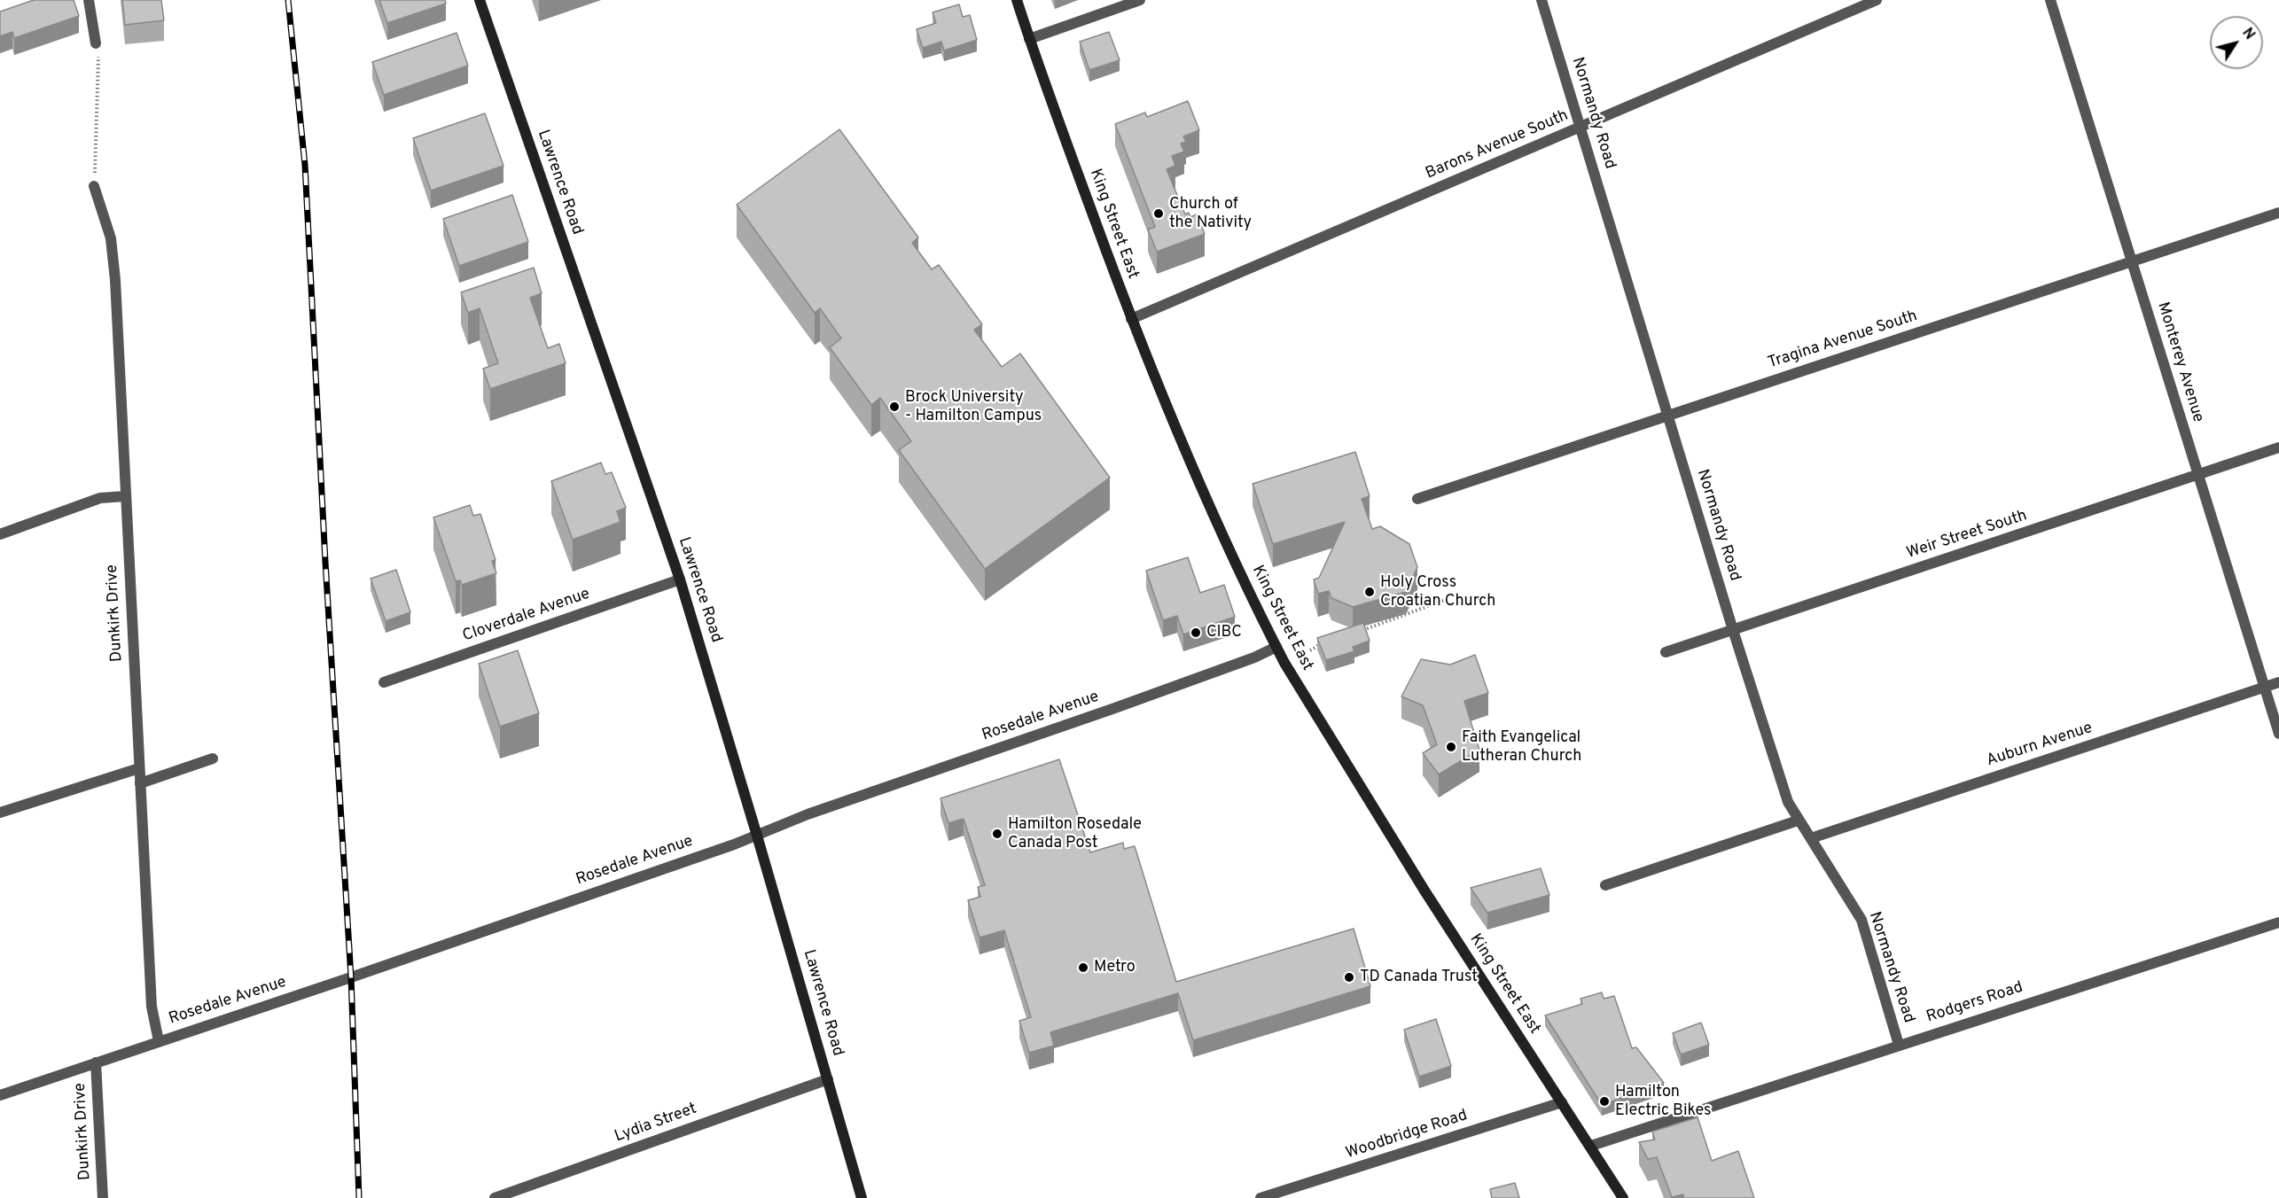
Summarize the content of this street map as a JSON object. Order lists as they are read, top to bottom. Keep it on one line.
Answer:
{"streets":{"main road":["Lawrence Road","King Street East"],"street":["Normandy Road","Barons Avenue South","Tragina Avenue South","Monterey Avenue","Weir Street South","Dunkirk Drive","Cloverdale Avenue","Rosedale Avenue","Auburn Avenue","Rodgers Road","Lydia Street","Woodbridge Road"]},"crossings":[["Normandy Road","Barons Avenue South"],["Normandy Road","Tragina Avenue South"],["Normandy Road","Weir Street South"],["Normandy Road","Auburn Avenue"],["Normandy Road","Rodgers Road"],["Barons Avenue South","King Street East"],["Lawrence Road","Cloverdale Avenue"],["Lawrence Road","Rosedale Avenue"],["Lawrence Road","Lydia Street"],["King Street East","Rosedale Avenue"],["King Street East","Rodgers Road"],["King Street East","Woodbridge Road"],["Tragina Avenue South","Monterey Avenue"],["Monterey Avenue","Weir Street South"],["Monterey Avenue","Auburn Avenue"],["Dunkirk Drive","Rosedale Avenue"]],"places":["Church of the Nativity","Brock University - Hamilton Campus","Holy Cross Croatian Church","CIBC","Faith Evangelical Lutheran Church","Hamilton Rosedale Canada Post","Metro","TD Canada Trust","Hamilton Electric Bikes"],"north":"top right"}
